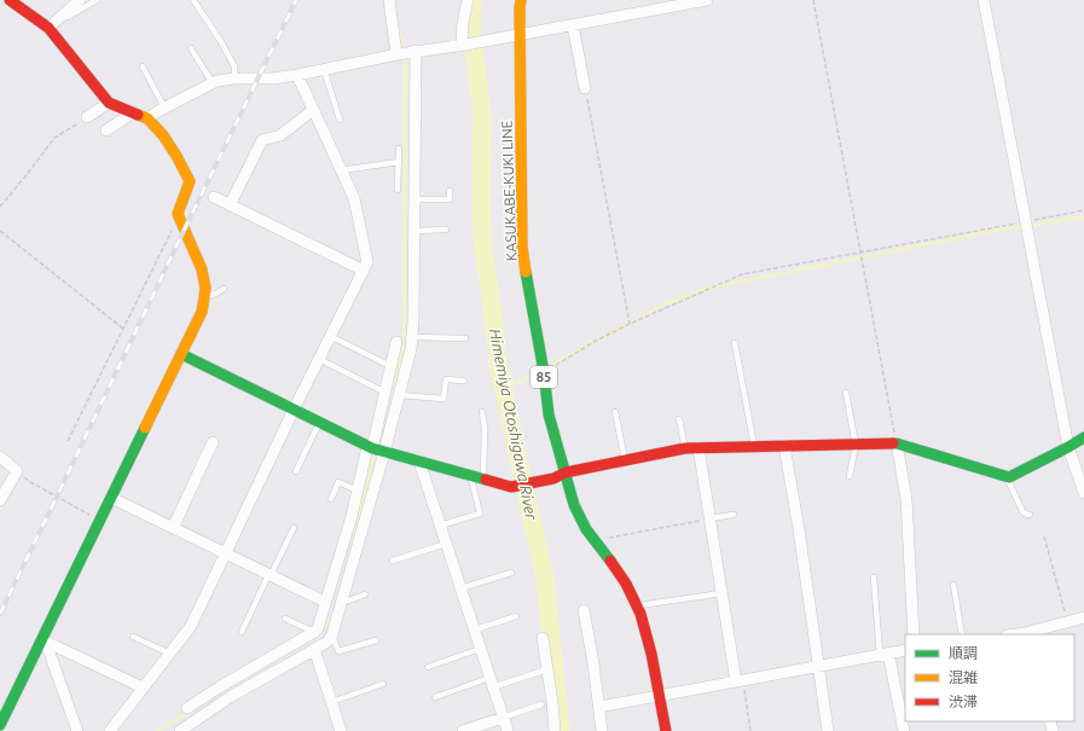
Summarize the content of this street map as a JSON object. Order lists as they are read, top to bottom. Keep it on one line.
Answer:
{"streets":{"street":["KASUKABE-KUKI LINE","85"]},"water":["Himemiya Otoshigawa River"],"legend":["順調","混雑","渋滞"]}
